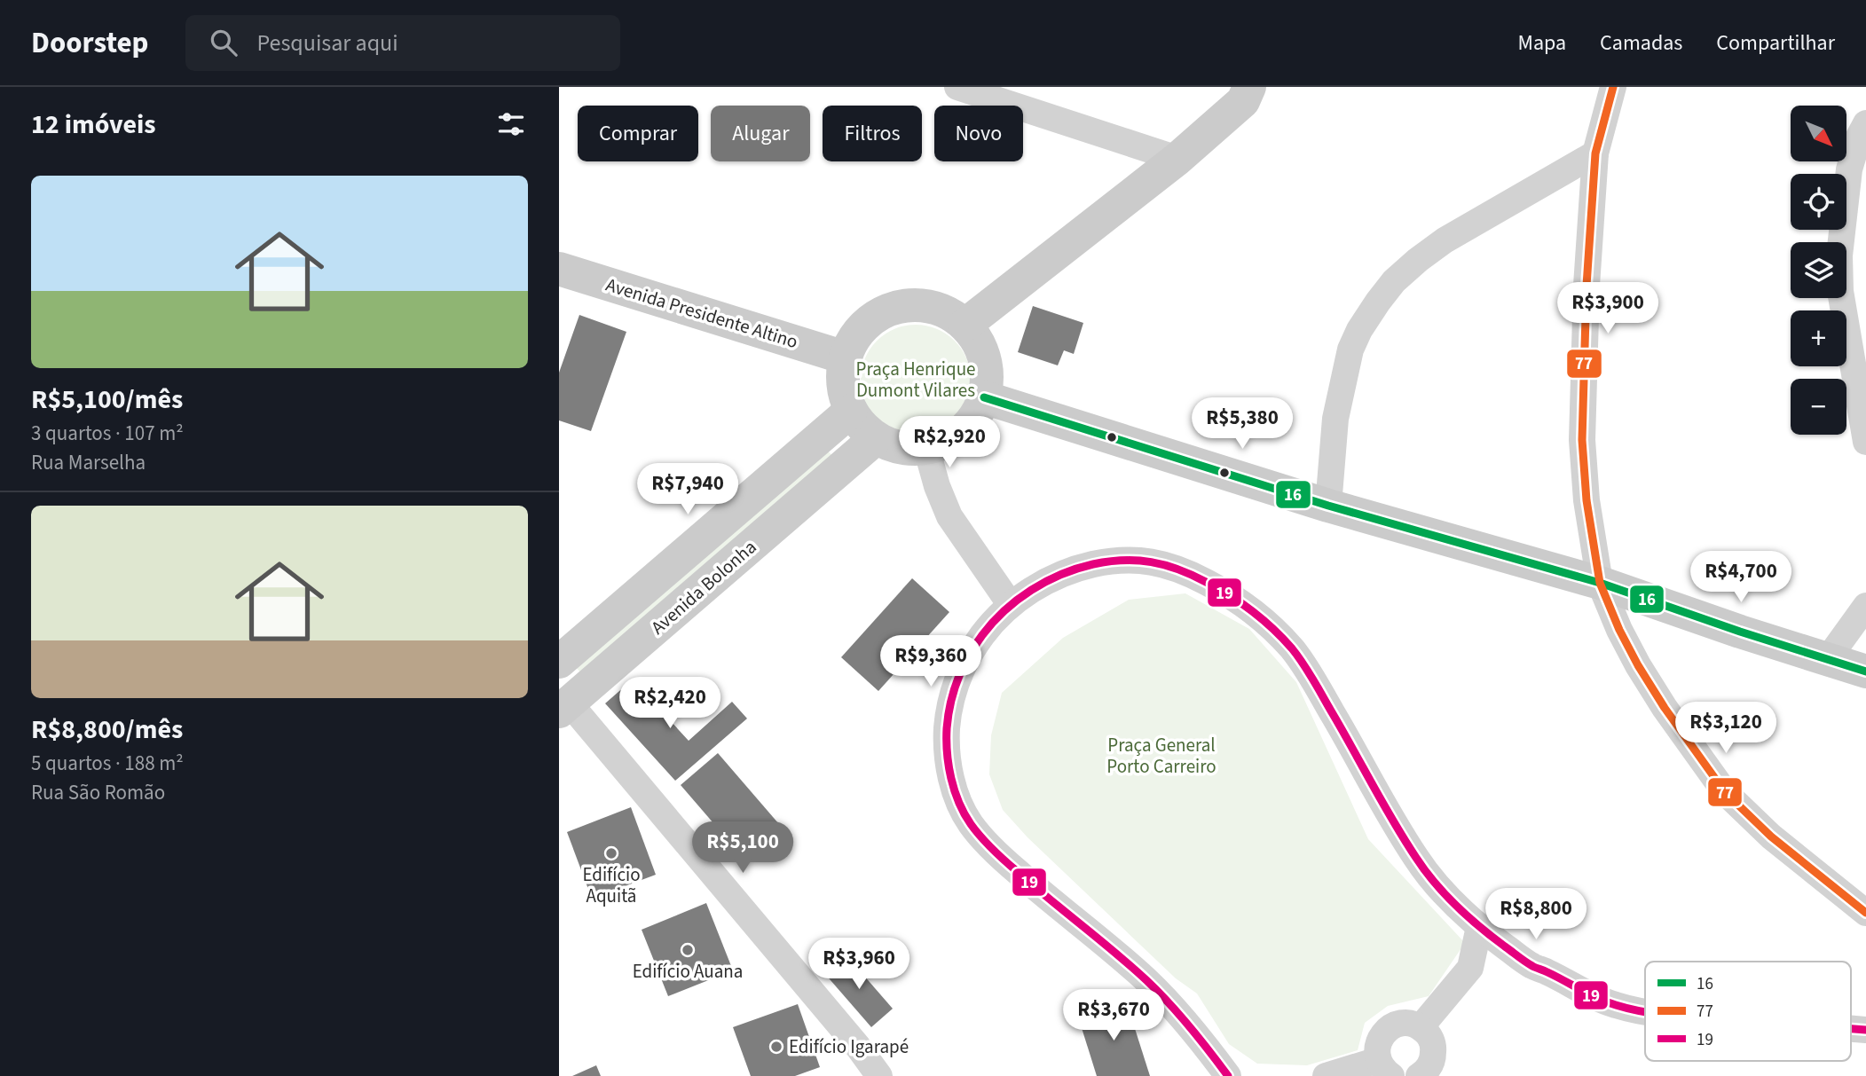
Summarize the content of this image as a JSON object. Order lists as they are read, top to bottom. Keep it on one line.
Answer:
{"streets":{"main road":["Avenida Presidente Altino","Avenida Bolonha"]},"crossings":[["Avenida Presidente Altino","Avenida Bolonha"]],"parks":["Praça Henrique Dumont Vilares","Praça General Porto Carreiro"],"places":["Edifício Aquitã","Edifício Auana","Edifício Igarapé"],"lines":["transit line 77","transit line 16","transit line 19"],"legend":["16","77","19"],"north":"bottom right","page":{"header":"Doorstep","search":"Pesquisar aqui","nav":["Mapa","Camadas","Compartilhar"],"heading":"12 imóveis","map_buttons":["+","−"],"chip":["Comprar","Alugar","Filtros","Novo"],"list":[{"name":"R$5,100/mês","note":"3 quartos · 107 m² · Rua Marselha"},{"name":"R$8,800/mês","note":"5 quartos · 188 m² · Rua São Romão"}],"price":["R$3,900","R$5,380","R$2,920","R$7,940","R$4,700","R$9,360","R$2,420","R$3,120","R$5,100","R$8,800","R$3,960","R$3,670"]}}
